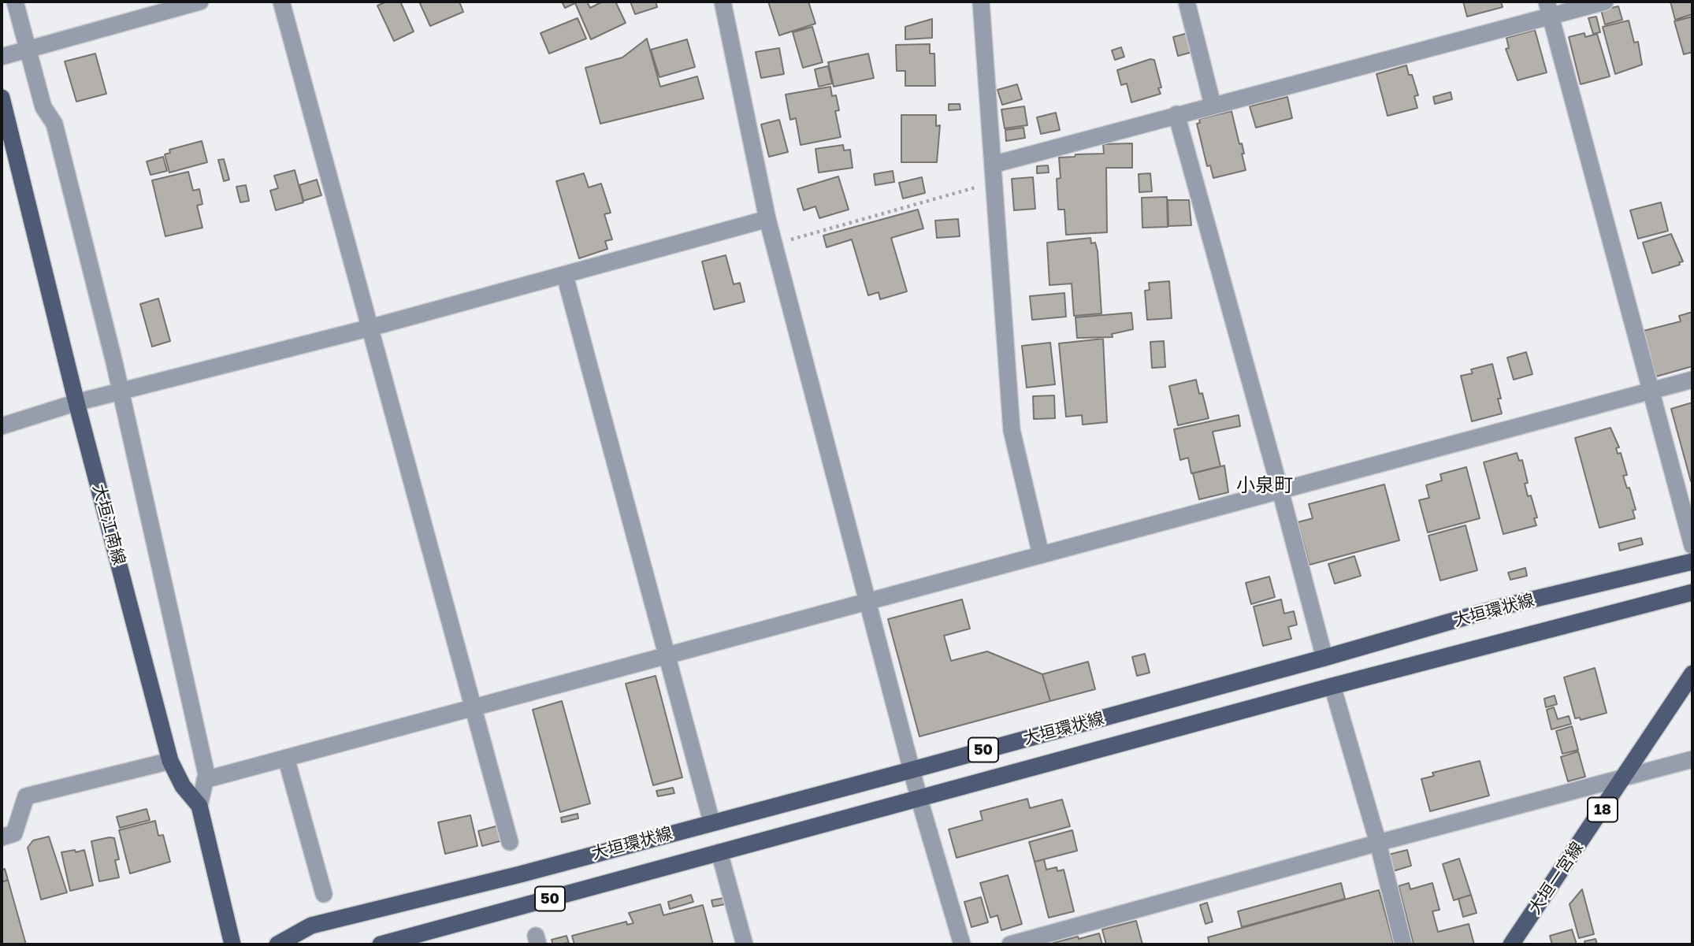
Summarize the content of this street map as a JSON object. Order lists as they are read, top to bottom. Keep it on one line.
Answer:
{"streets":{"main road":["大垣江南線","大垣環状線","50","18","大垣一宮線"]},"districts":["小泉町"]}
